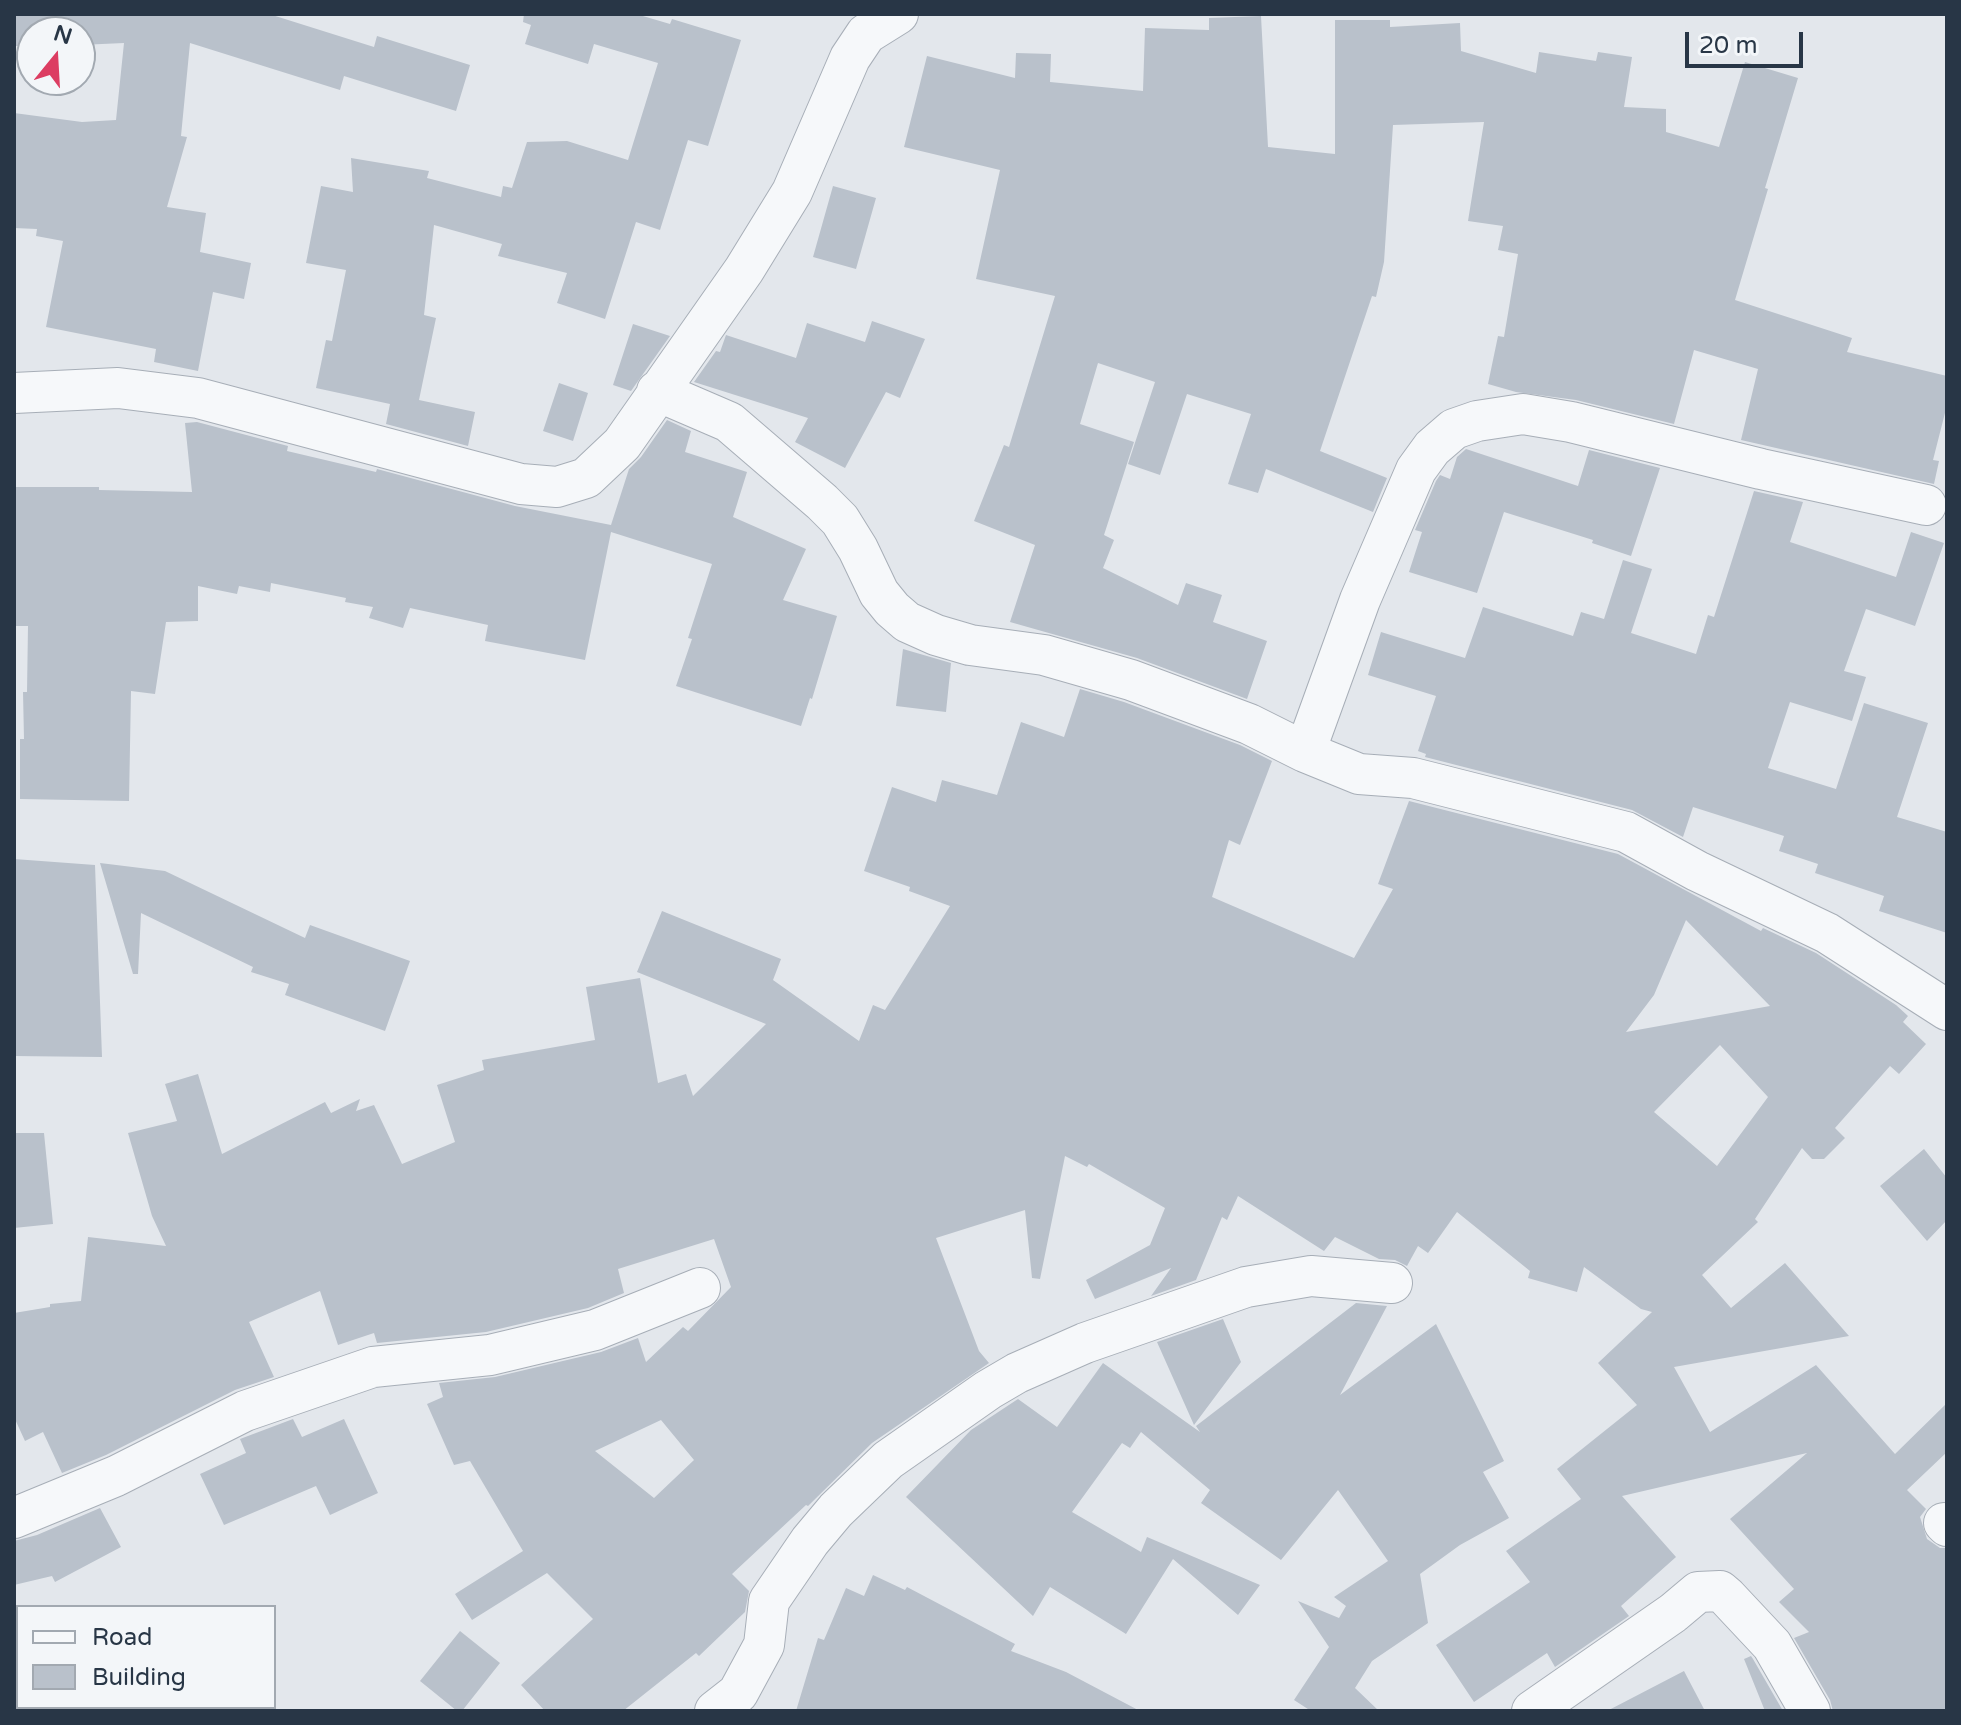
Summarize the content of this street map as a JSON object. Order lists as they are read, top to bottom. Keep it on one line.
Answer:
{"legend":["Road","Building"],"scale_bar":"20 m","north":"top"}
